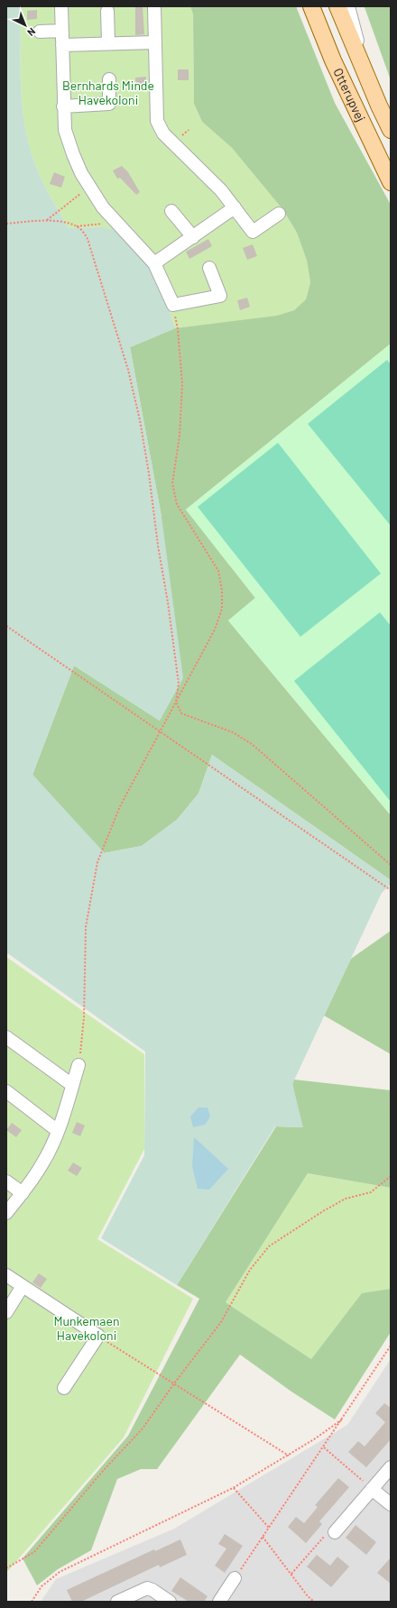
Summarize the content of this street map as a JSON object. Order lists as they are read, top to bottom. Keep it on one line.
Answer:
{"streets":{"main road":["Otterupvej"]},"parks":["Bernhards Minde Havekoloni","Munkemaen Havekoloni"],"north":"bottom right"}
